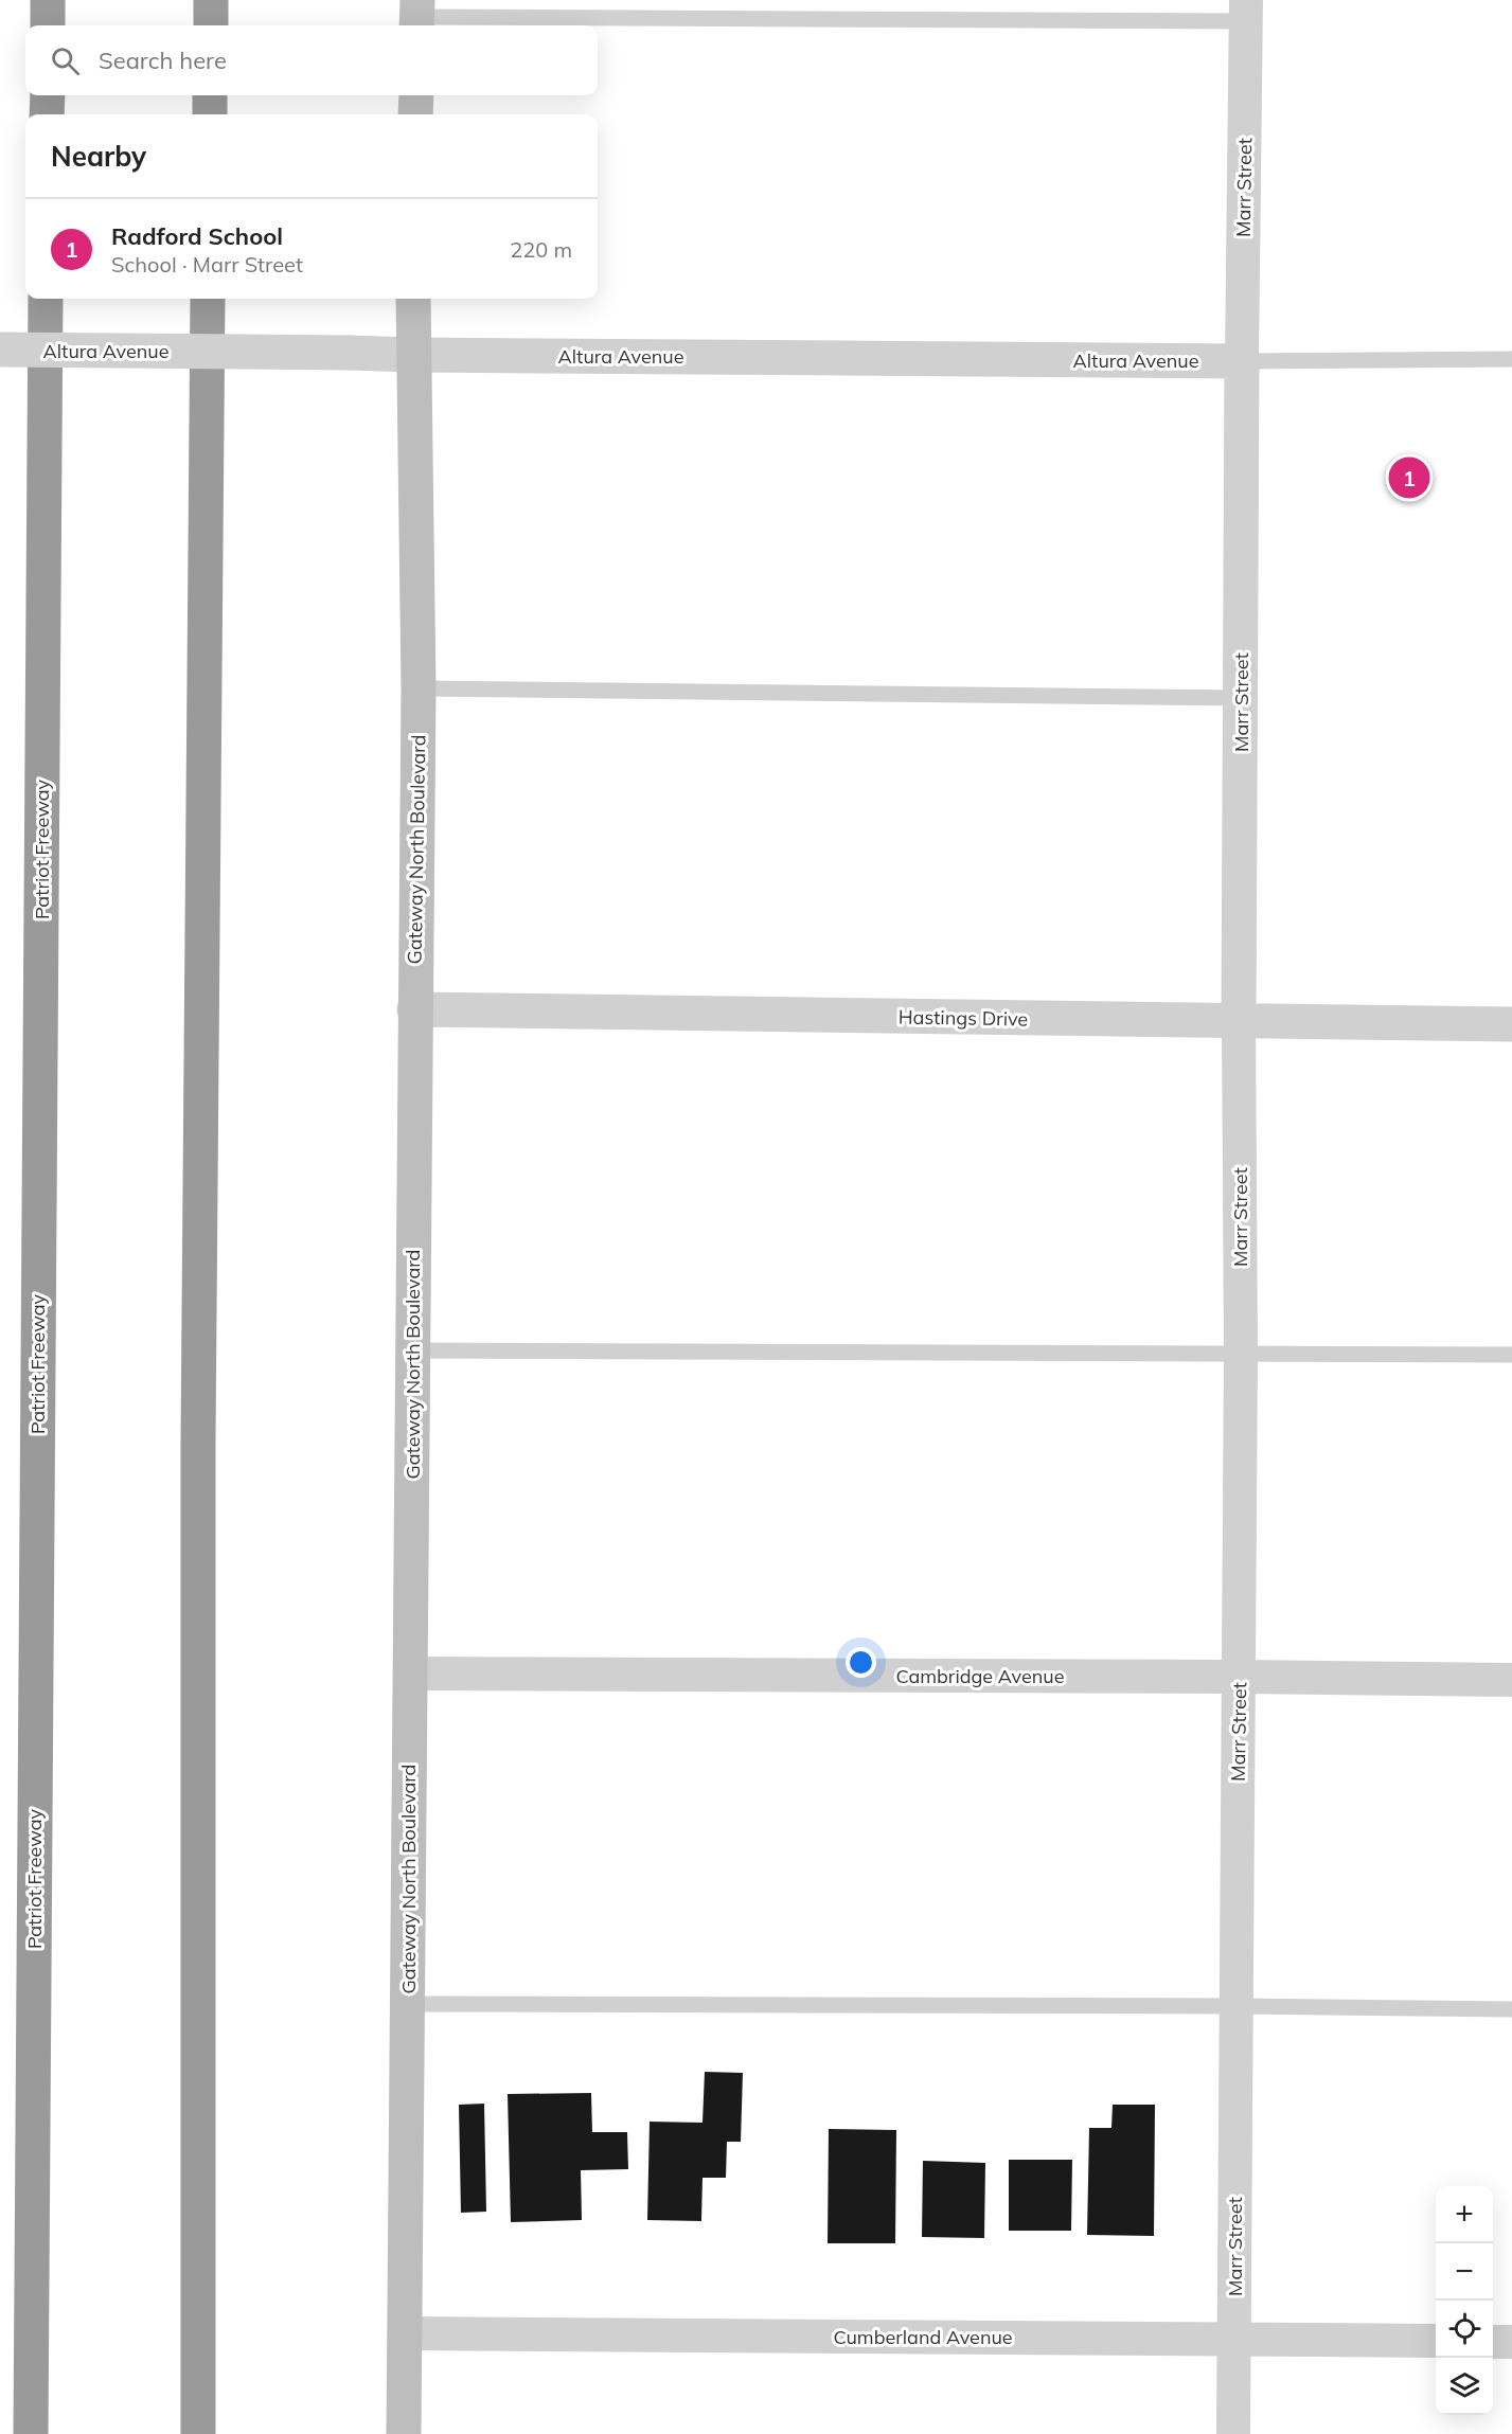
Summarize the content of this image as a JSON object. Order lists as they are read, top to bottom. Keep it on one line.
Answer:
{"streets":{"highway":["Patriot Freeway"],"main road":["Gateway North Boulevard"],"street":["Marr Street","Altura Avenue","Hastings Drive","Cambridge Avenue","Cumberland Avenue"]},"crossings":[["Marr Street","Altura Avenue"],["Marr Street","Hastings Drive"],["Marr Street","Cambridge Avenue"],["Marr Street","Cumberland Avenue"],["Altura Avenue","Gateway North Boulevard"],["Gateway North Boulevard","Hastings Drive"],["Gateway North Boulevard","Cambridge Avenue"],["Gateway North Boulevard","Cumberland Avenue"]],"page":{"search":"Search here","heading":"Nearby","list":[{"mark":"1","name":"Radford School","note":"School · Marr Street","value":"220 m"}],"pins":"1","map_buttons":["+","−"]}}
